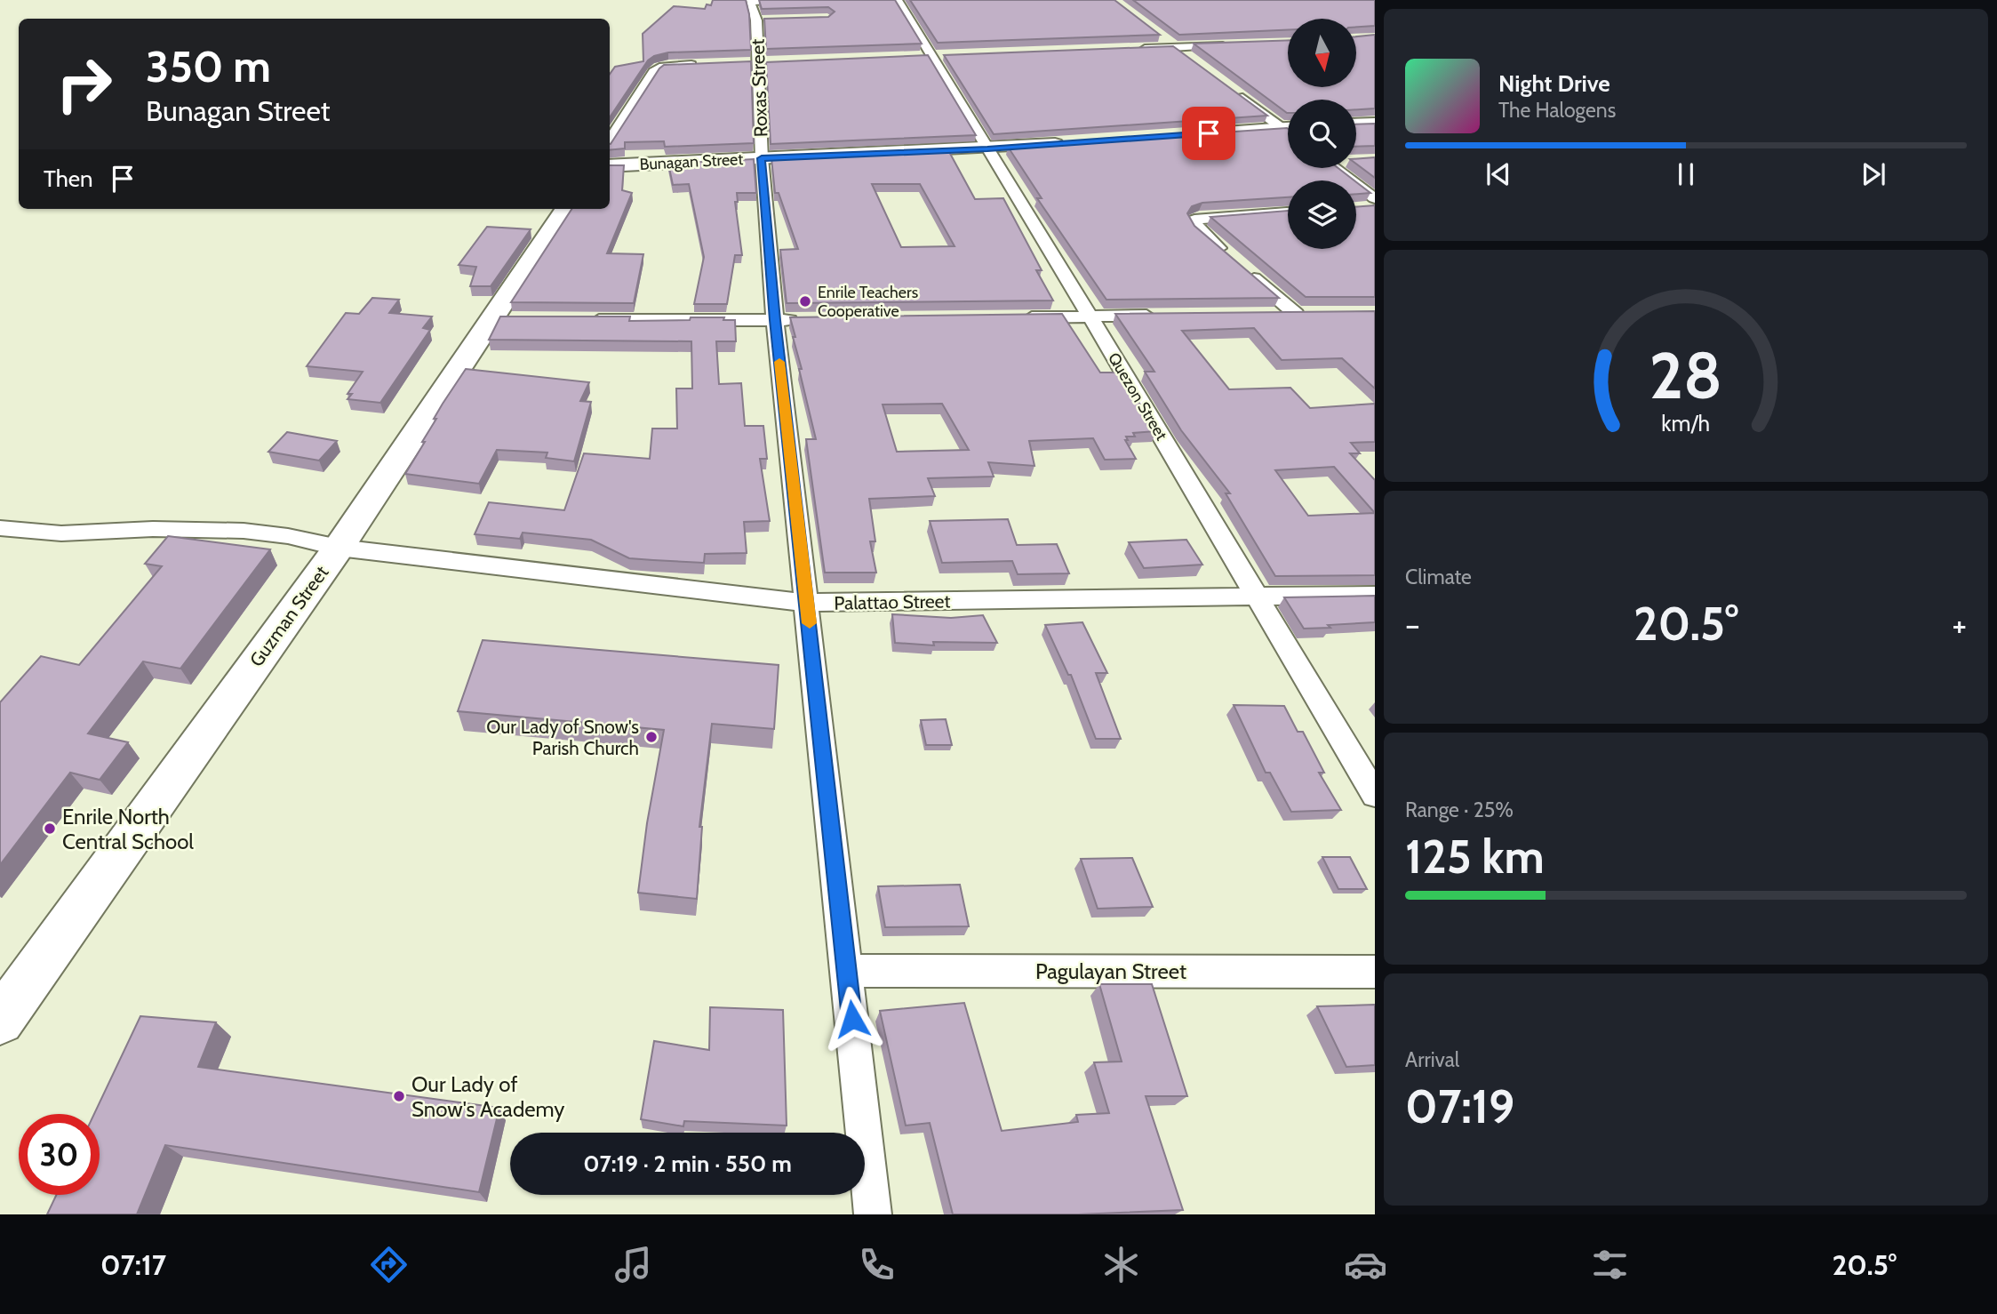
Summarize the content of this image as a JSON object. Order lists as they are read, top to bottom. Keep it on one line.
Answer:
{"streets":{"main road":["Bunagan Street","Guzman Street"],"street":["Roxas Street","Quezon Street","Palattao Street","Pagulayan Street"]},"crossings":[["Roxas Street","Bunagan Street"],["Roxas Street","Palattao Street"],["Roxas Street","Pagulayan Street"],["Bunagan Street","Quezon Street"],["Quezon Street","Palattao Street"],["Palattao Street","Guzman Street"]],"places":["Enrile Teachers Cooperative","Our Lady of Snow's Parish Church","Enrile North Central School","Our Lady of Snow's Academy"],"north":"bottom","page":{"turn":["350 m","Bunagan Street"],"song":["Night Drive","The Halogens"],"then":"Then","tile":["Climate",["Range · 25%","125 km"],["Arrival","07:19"]],"heat":["−","20.5°","+"],"limit":"30","trip":"07:19 · 2 min · 550 m","tabs":["07:17","20.5°"],"gauge":["28","km/h"]}}
